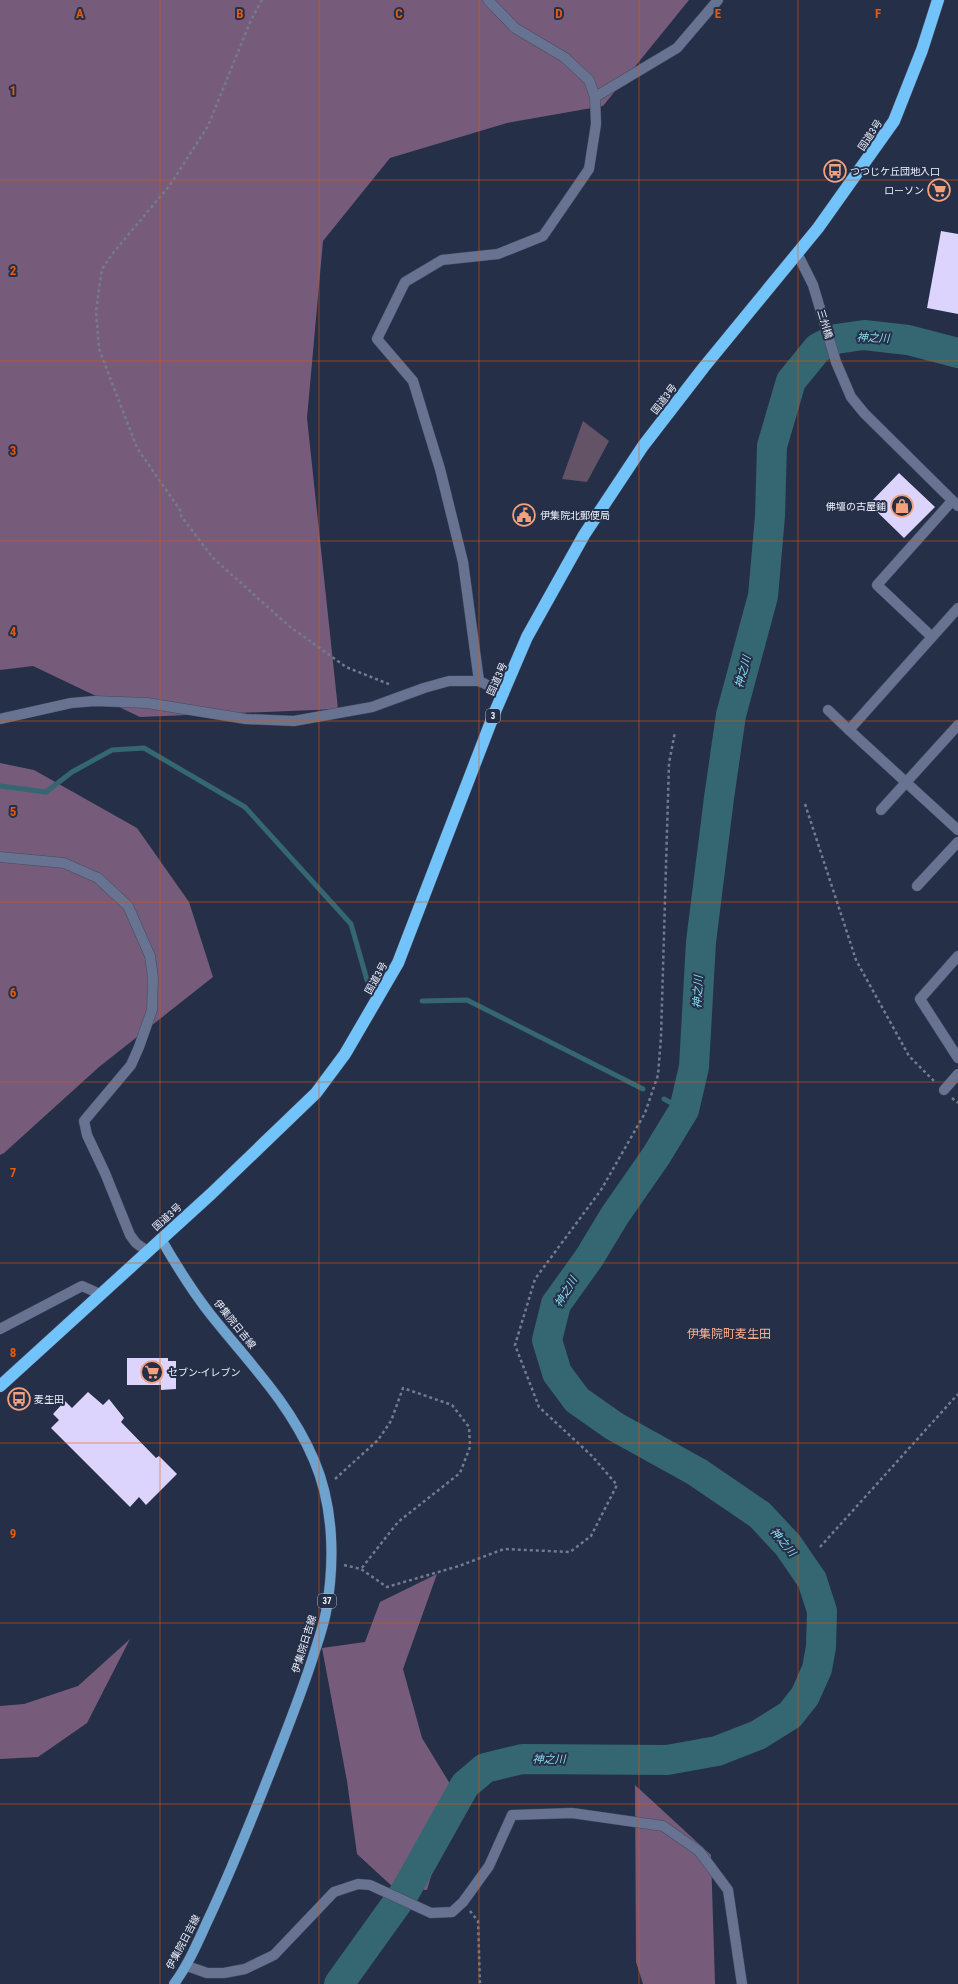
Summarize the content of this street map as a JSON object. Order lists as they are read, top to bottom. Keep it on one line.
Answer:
{"streets":{"highway":["国道3号","3"],"main road":["伊集院日吉線","37"],"street":["三州橋"]},"crossings":[["国道3号","三州橋"],["国道3号","伊集院日吉線"]],"districts":["伊集院町麦生田"],"water":["神之川"],"places":{"bus stop":["つつじケ丘団地入口","麦生田"],"supermarket":["ローソン","セブン-イレブン"],"shop":["佛壇の古屋鋪"],"public building":["伊集院北郵便局"]},"grid":{"columns":["A","B","C","D","E","F"],"rows":["1","2","3","4","5","6","7","8","9"]}}
